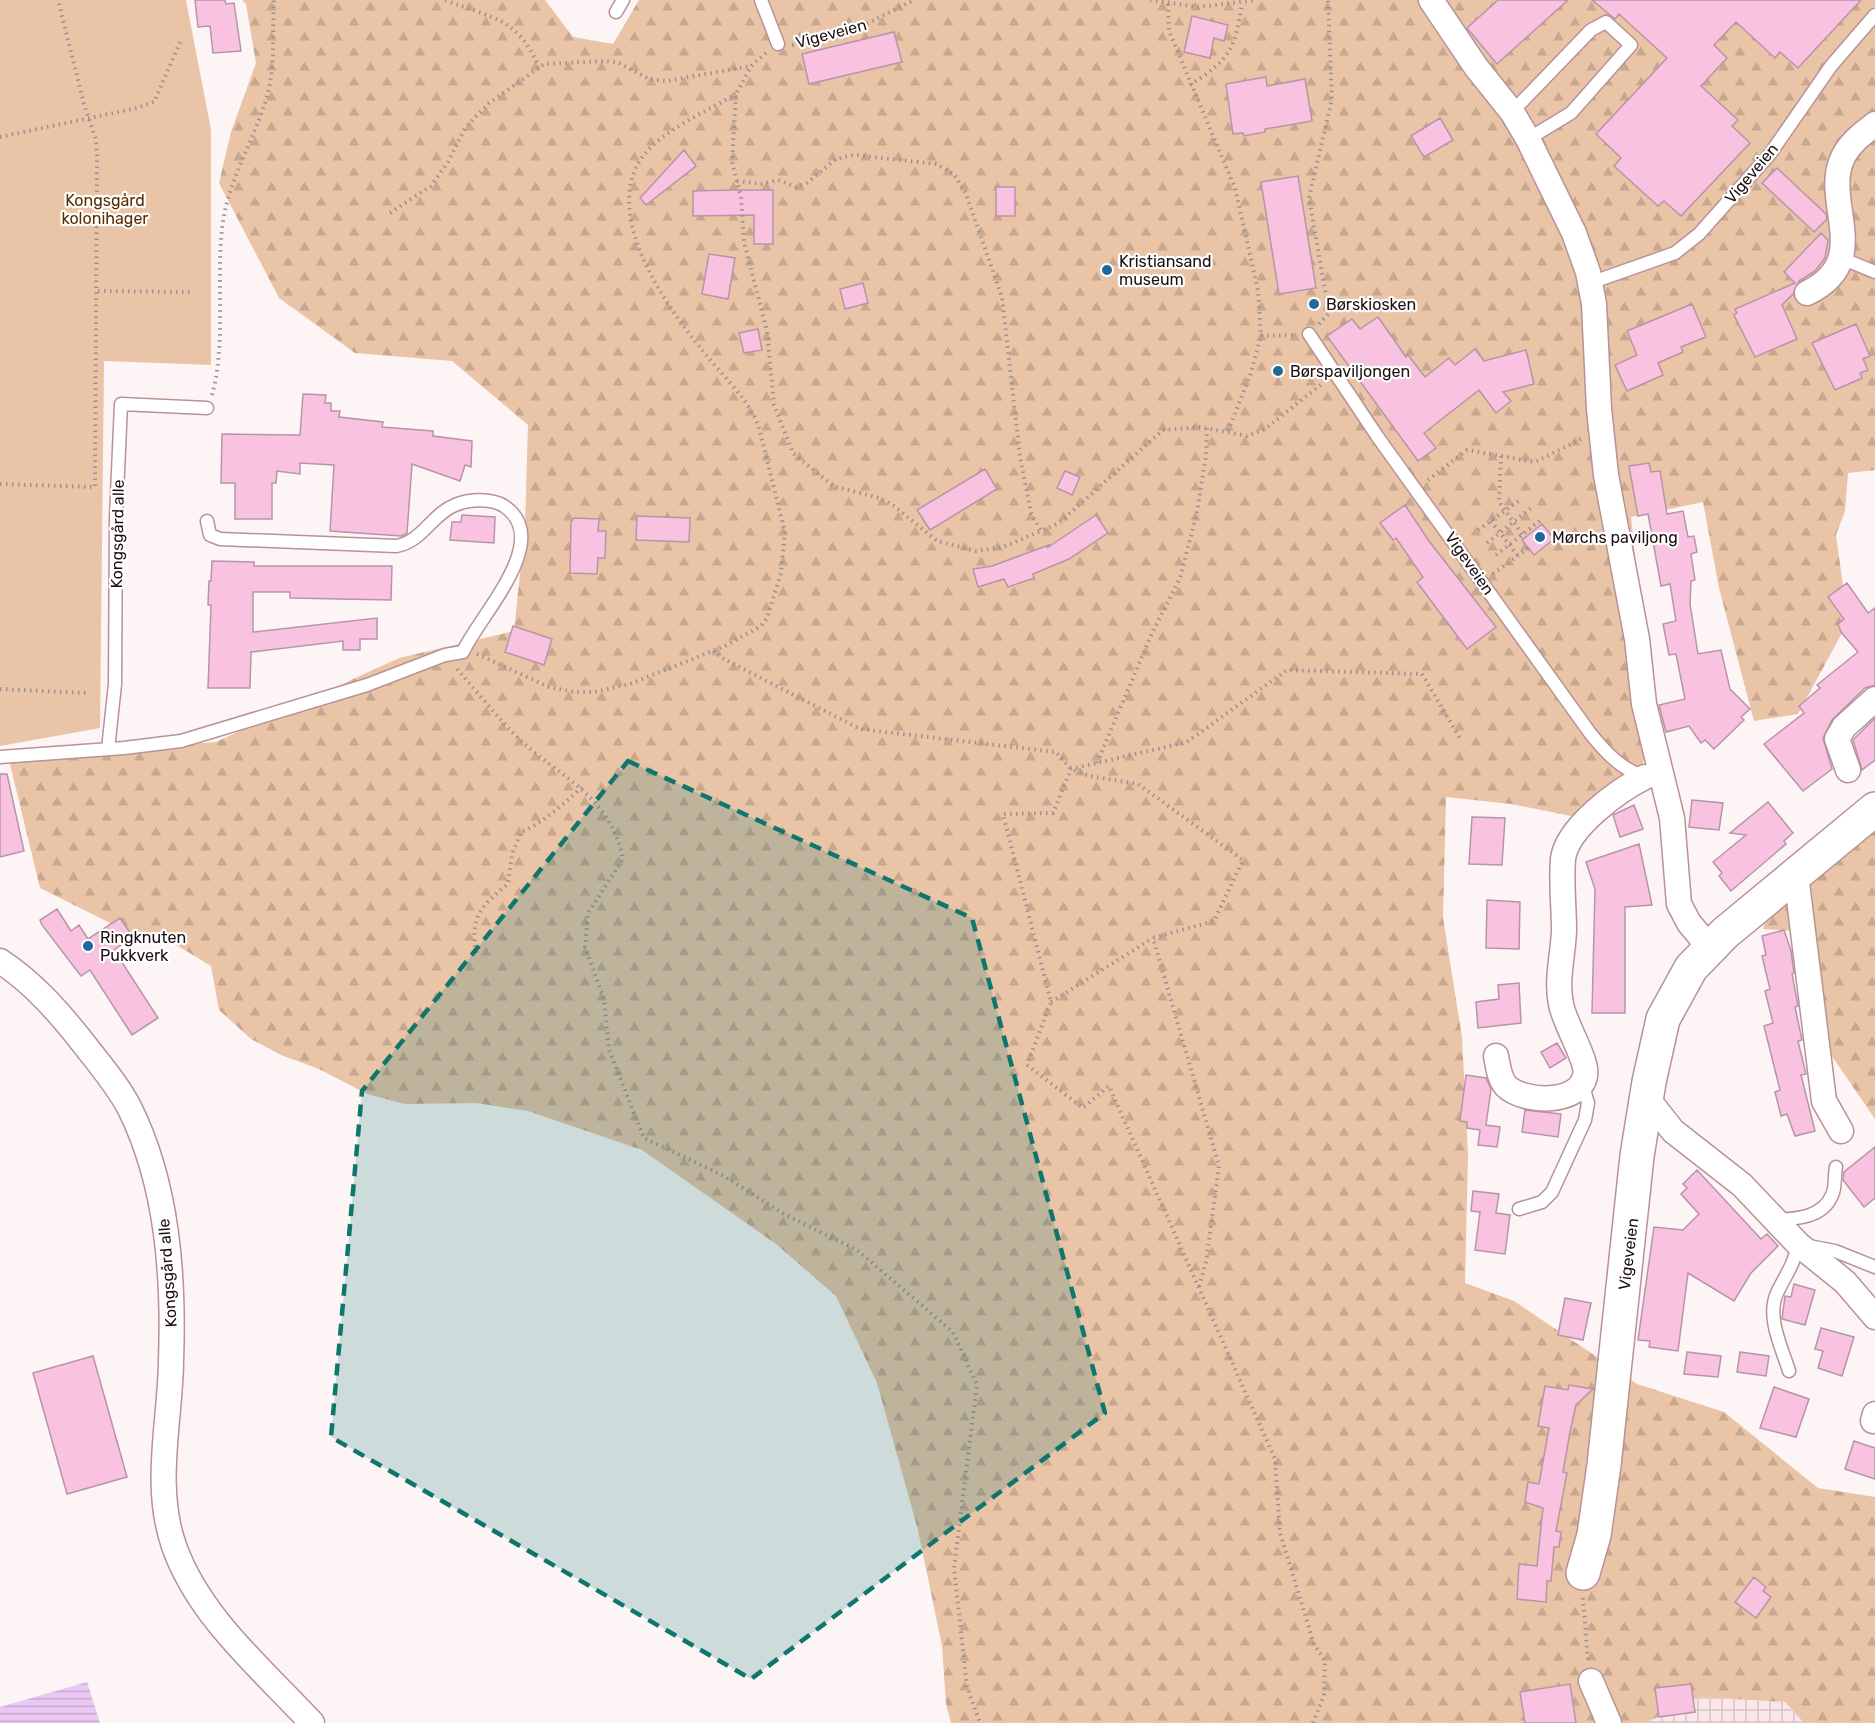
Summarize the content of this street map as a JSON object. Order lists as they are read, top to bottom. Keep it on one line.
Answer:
{"streets":{"street":["Vigeveien","Kongsgård alle"]},"parks":["Kongsgård kolonihager"],"places":["Kristiansand museum","Børskiosken","Børspaviljongen","Mørchs paviljong","Ringknuten Pukkverk"]}
